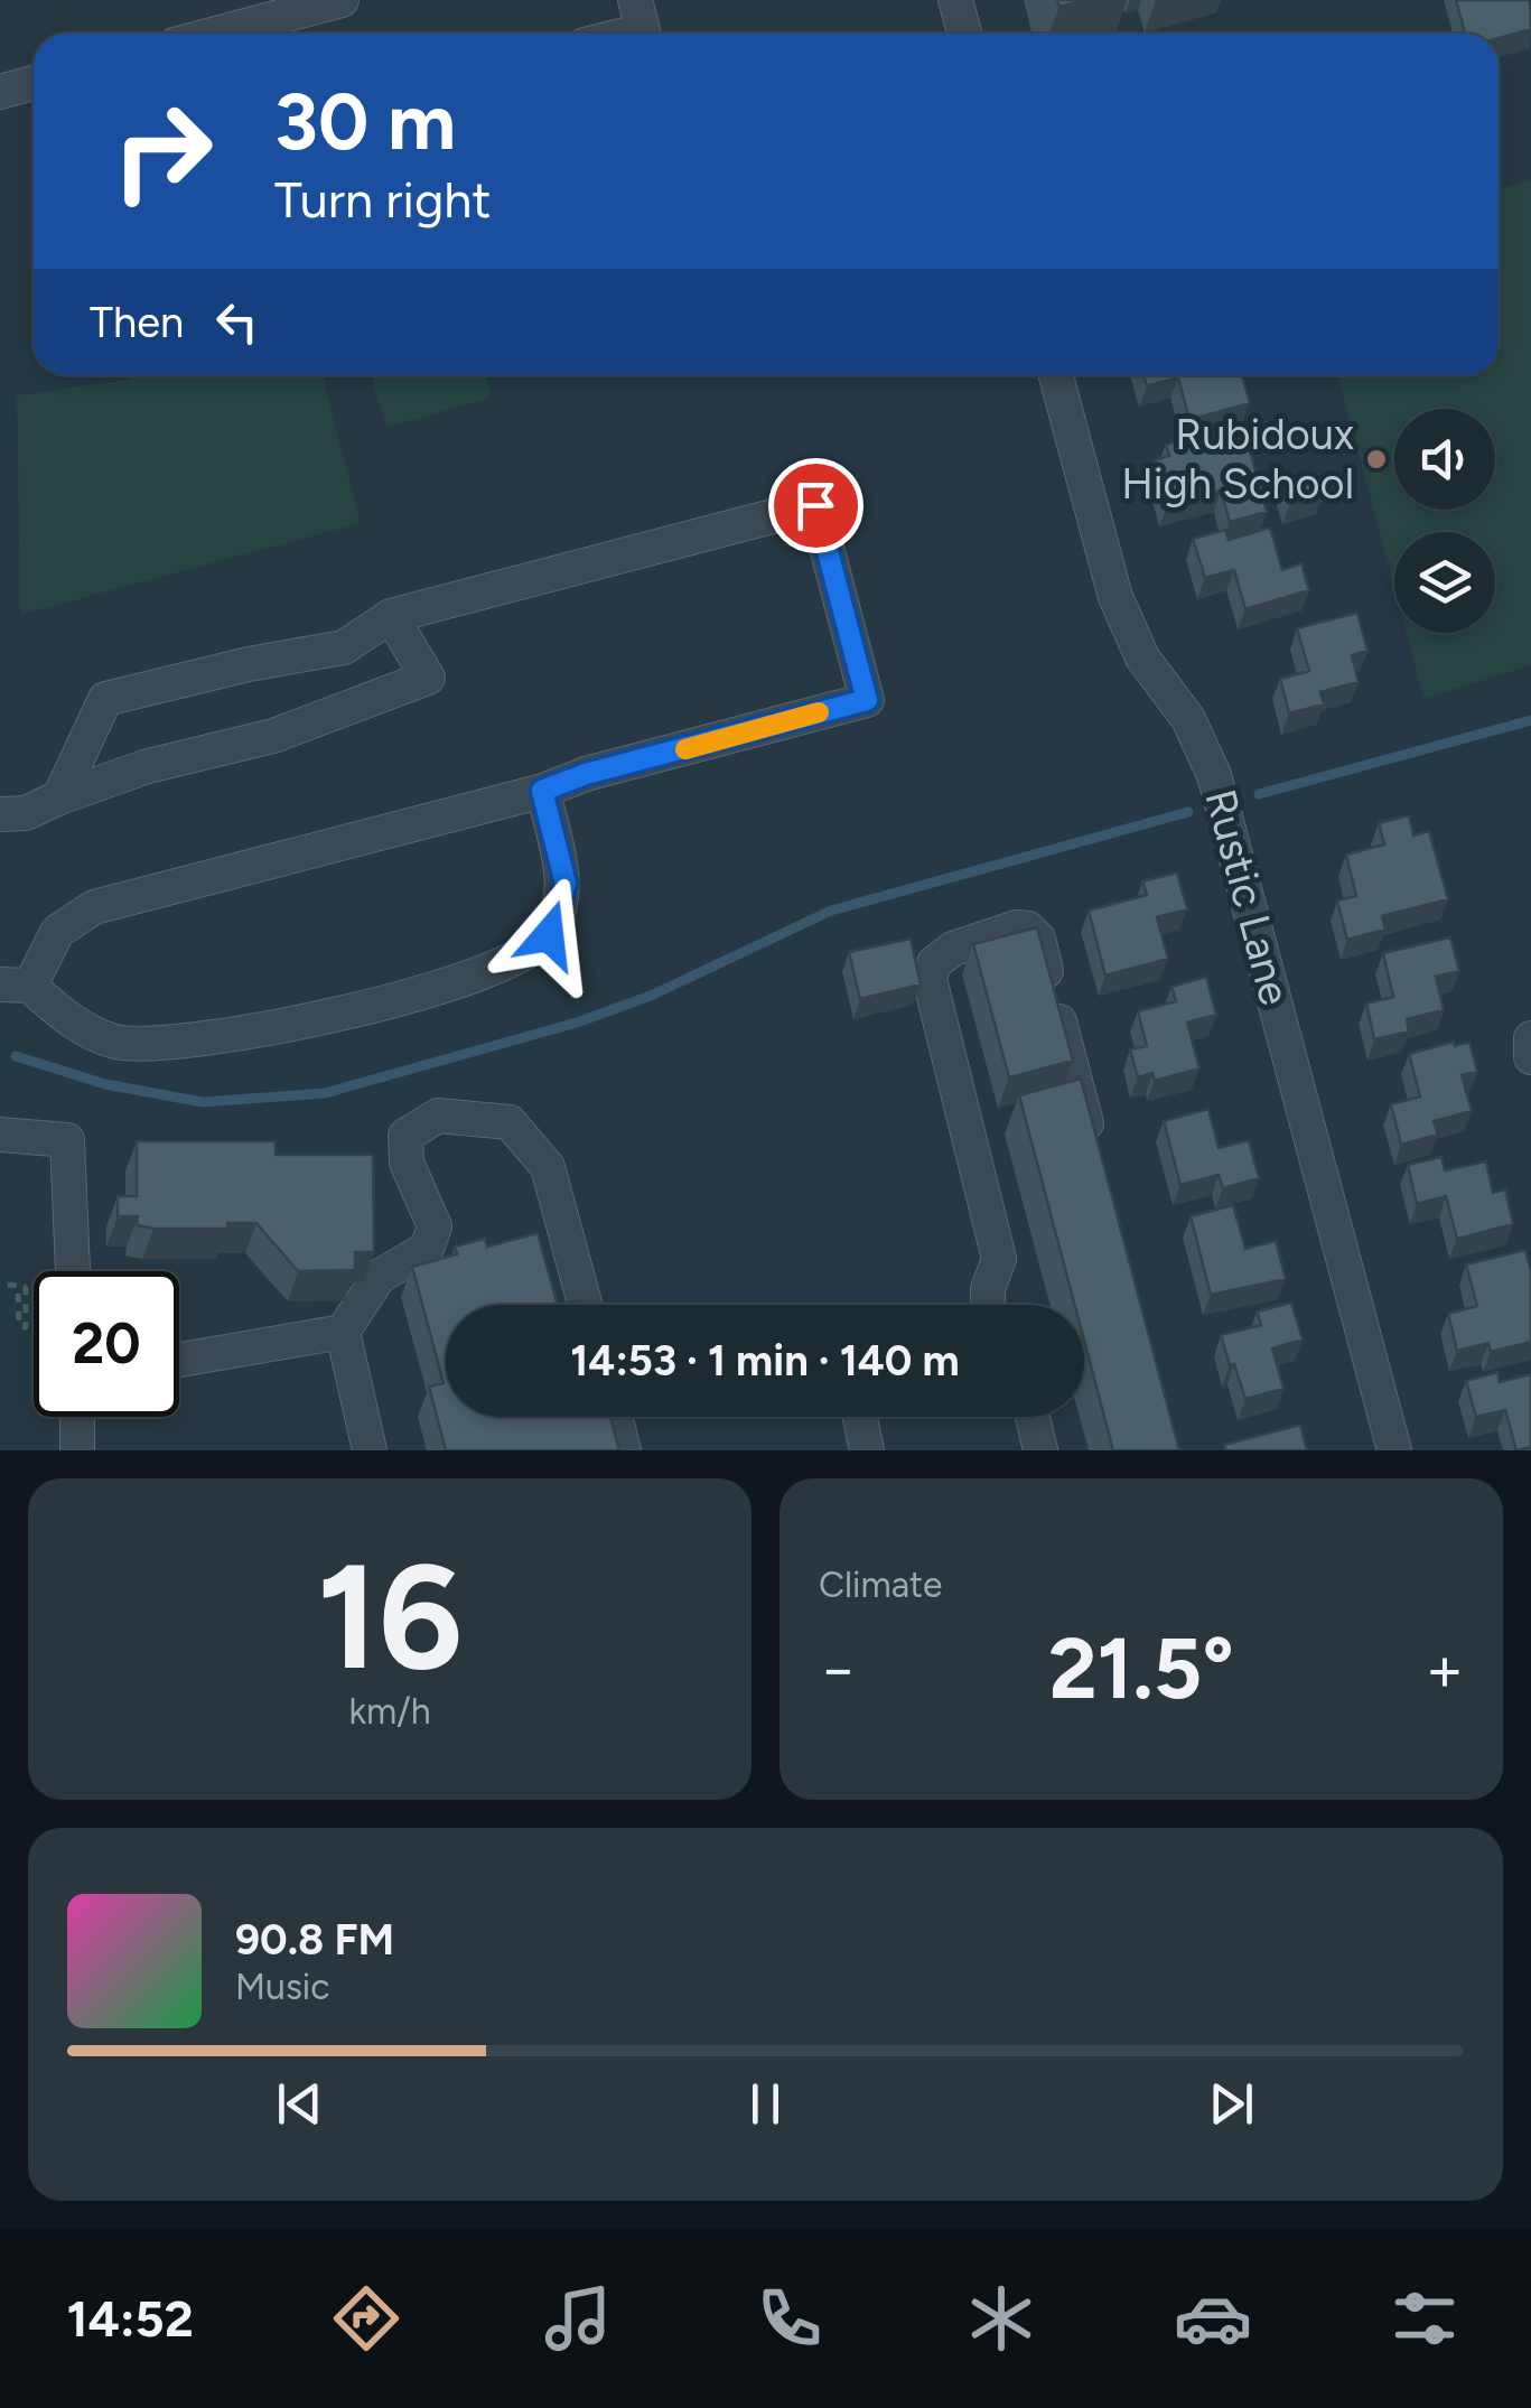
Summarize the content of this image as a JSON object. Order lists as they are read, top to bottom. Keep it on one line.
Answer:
{"streets":{"street":["Rustic Lane"]},"places":["Rubidoux High School"],"page":{"turn":["30 m","Turn right"],"then":"Then","limit":"20","trip":"14:53 · 1 min · 140 m","tile":[["16","km/h"],"Climate"],"heat":["−","21.5°","+"],"song":["90.8 FM","Music"],"tabs":"14:52"}}
